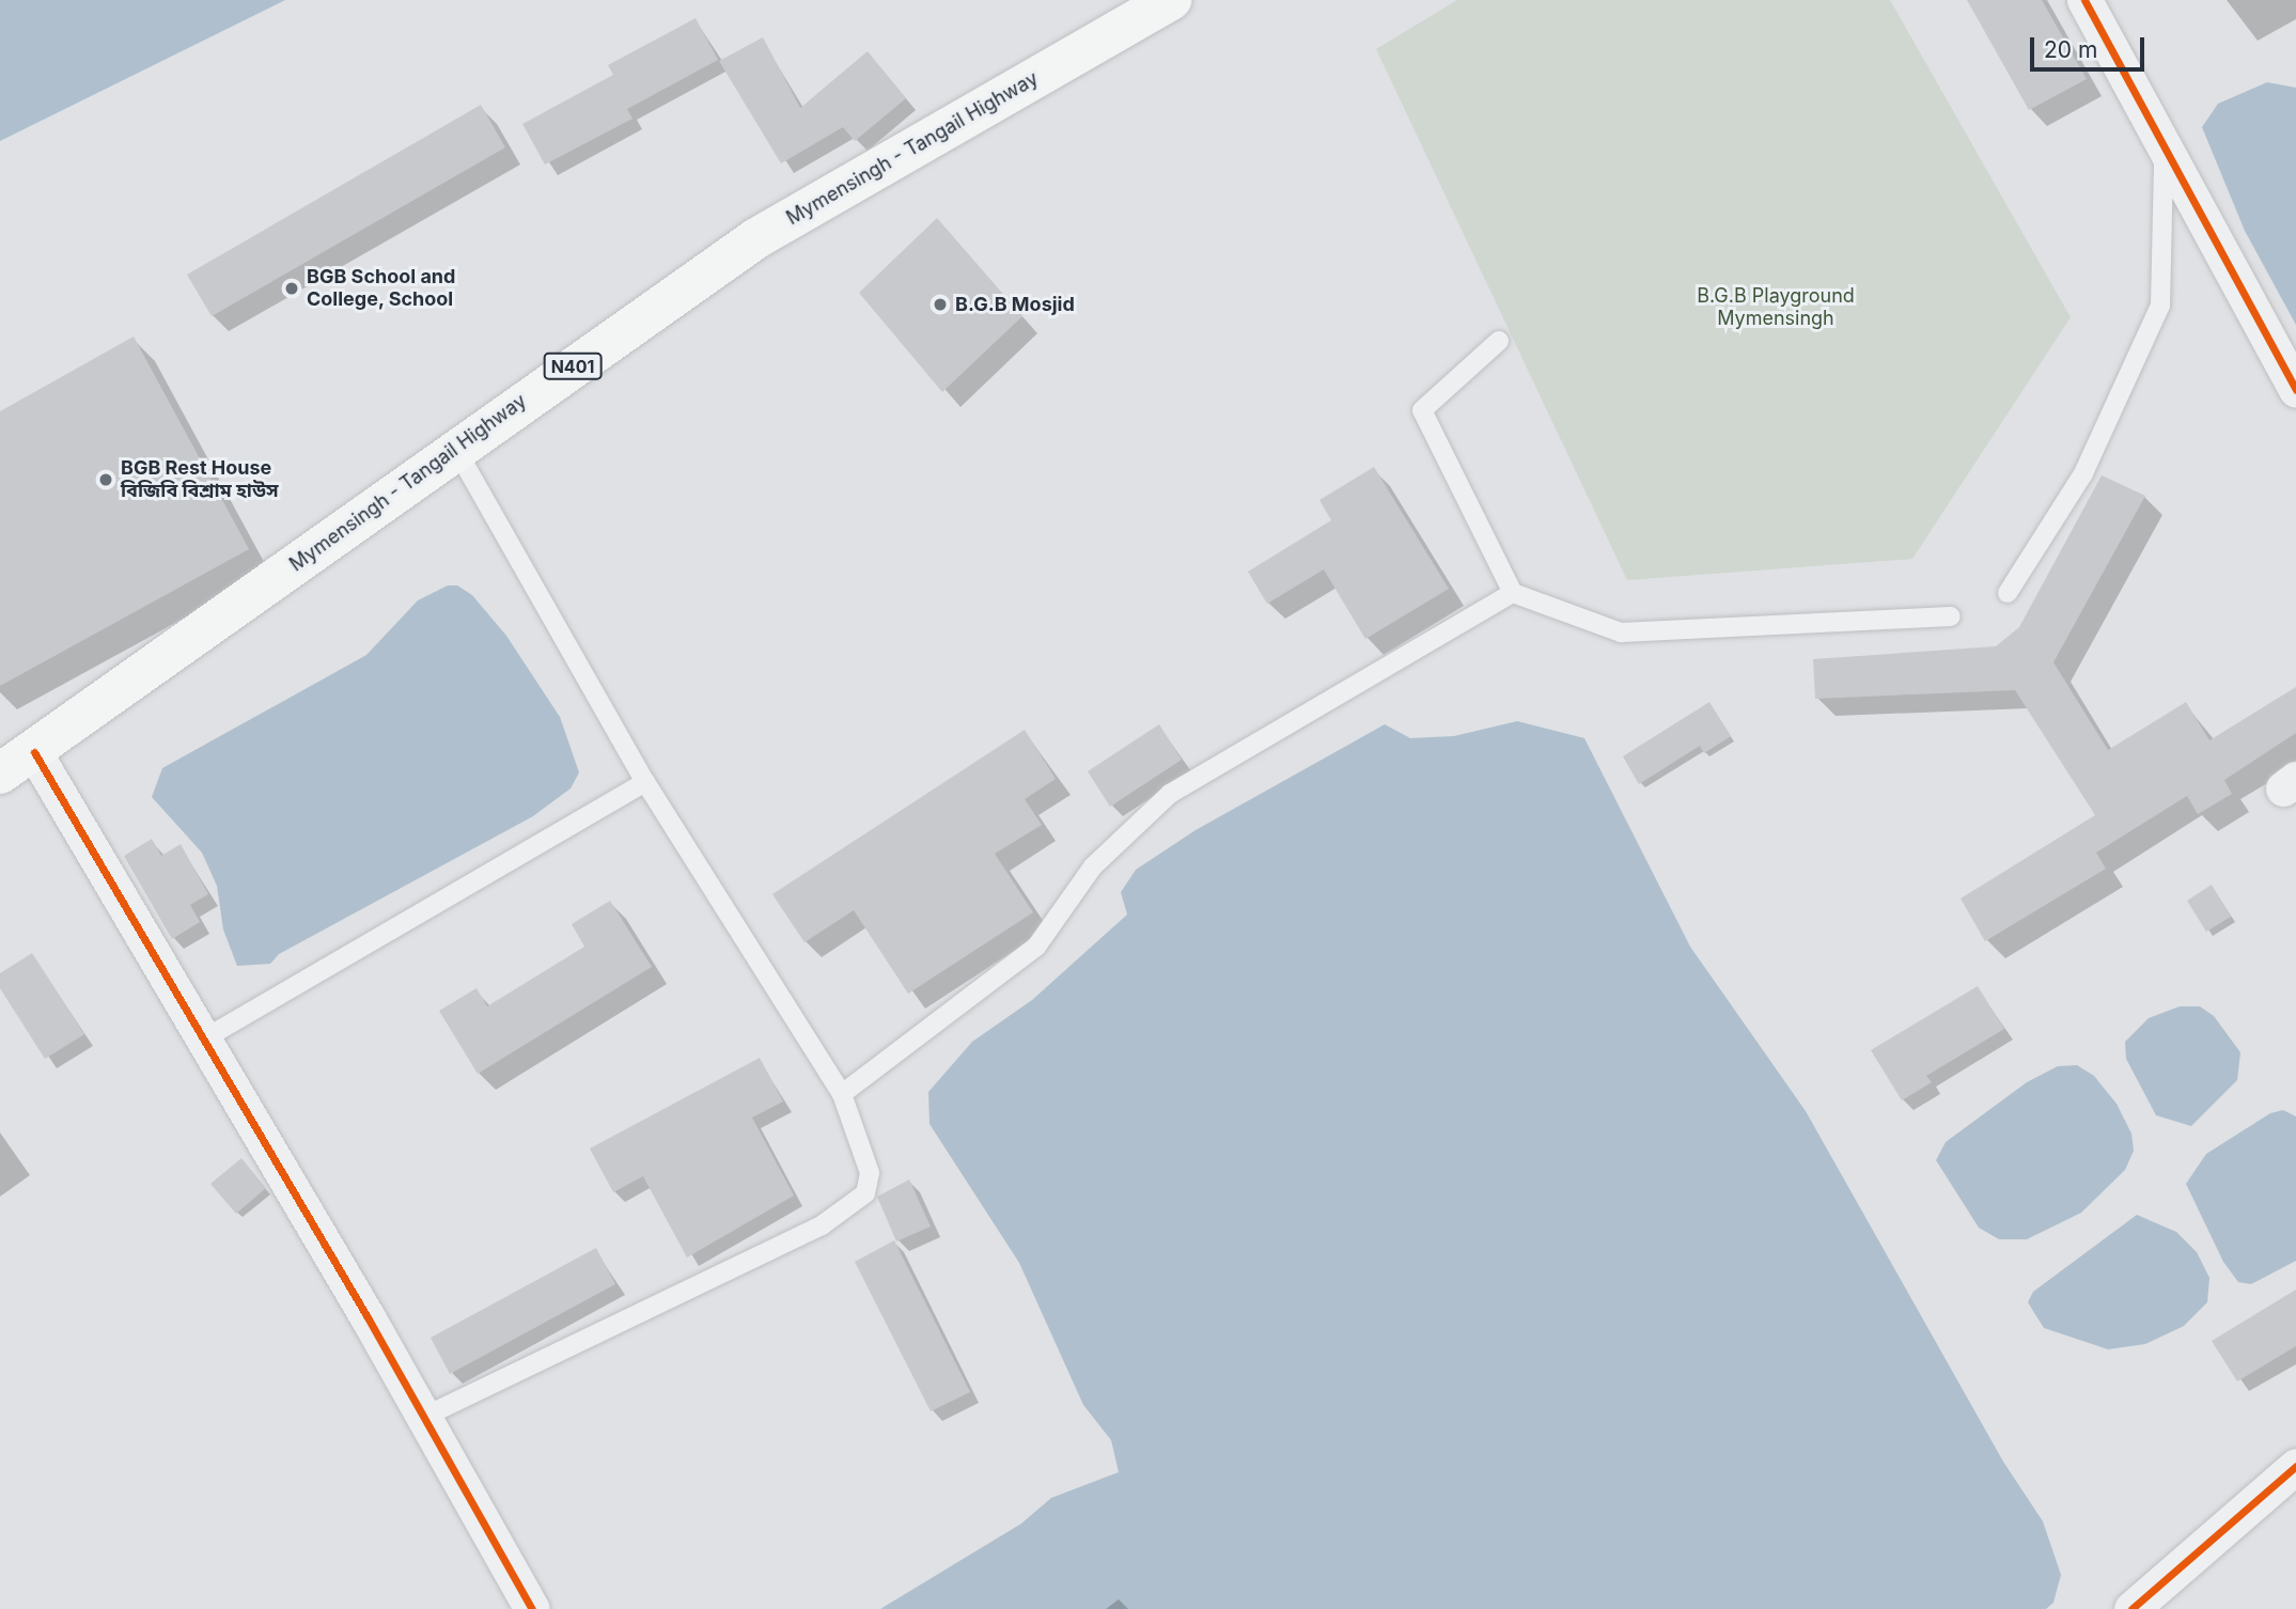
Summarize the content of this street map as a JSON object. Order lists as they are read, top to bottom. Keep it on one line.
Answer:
{"streets":{"highway":["Mymensingh - Tangail Highway","N401"]},"parks":["B.G.B Playground Mymensingh"],"places":["BGB School and College, School","B.G.B Mosjid","BGB Rest House বিজিবি বিশ্রাম হাউস"],"scale_bar":"20 m"}
